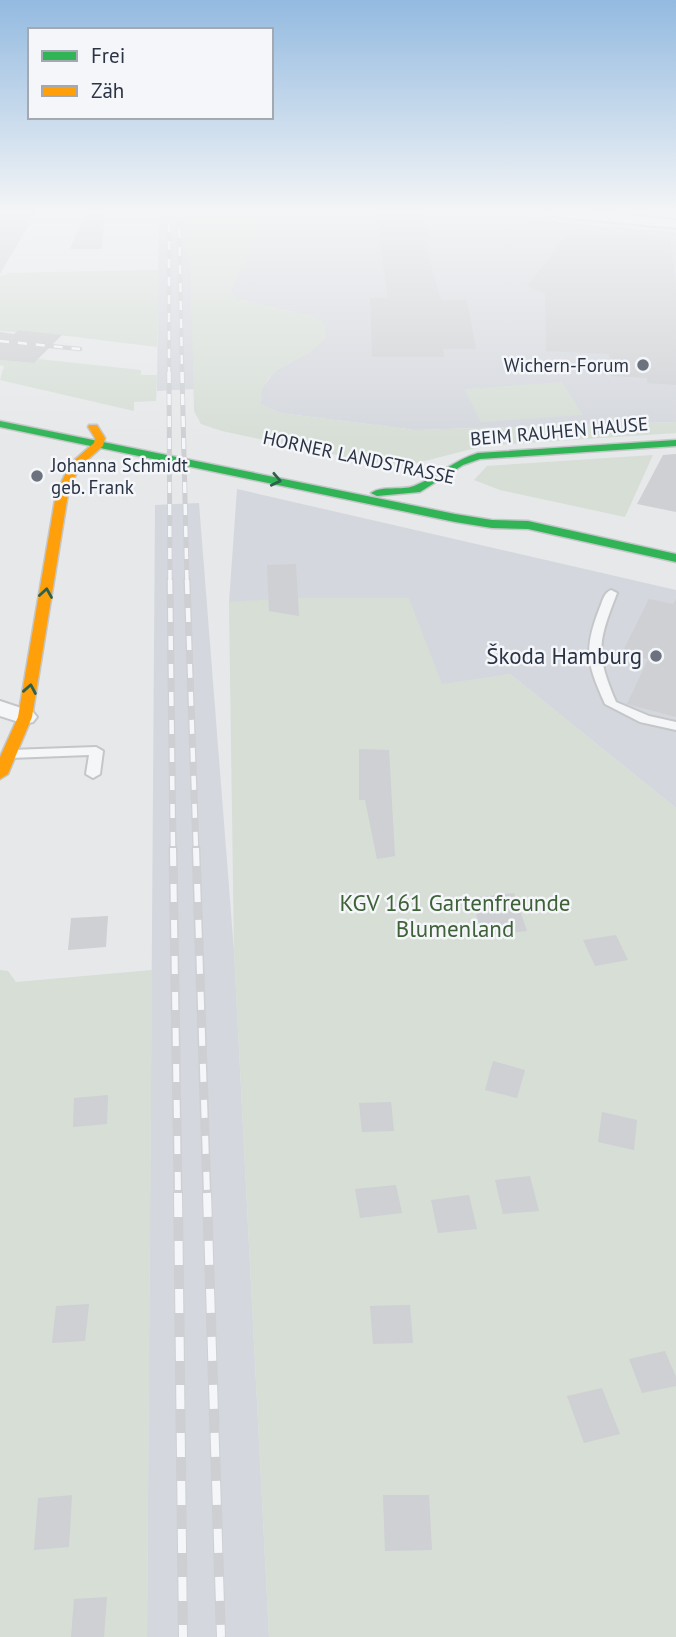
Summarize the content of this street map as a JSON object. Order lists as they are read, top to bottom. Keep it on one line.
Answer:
{"streets":{"street":["BEIM RAUHEN HAUSE","HORNER LANDSTRASSE"]},"crossings":[["BEIM RAUHEN HAUSE","HORNER LANDSTRASSE"]],"parks":["KGV 161 Gartenfreunde Blumenland"],"places":["Wichern-Forum","Johanna Schmidt geb. Frank","Škoda Hamburg"],"legend":["Frei","Zäh"]}
